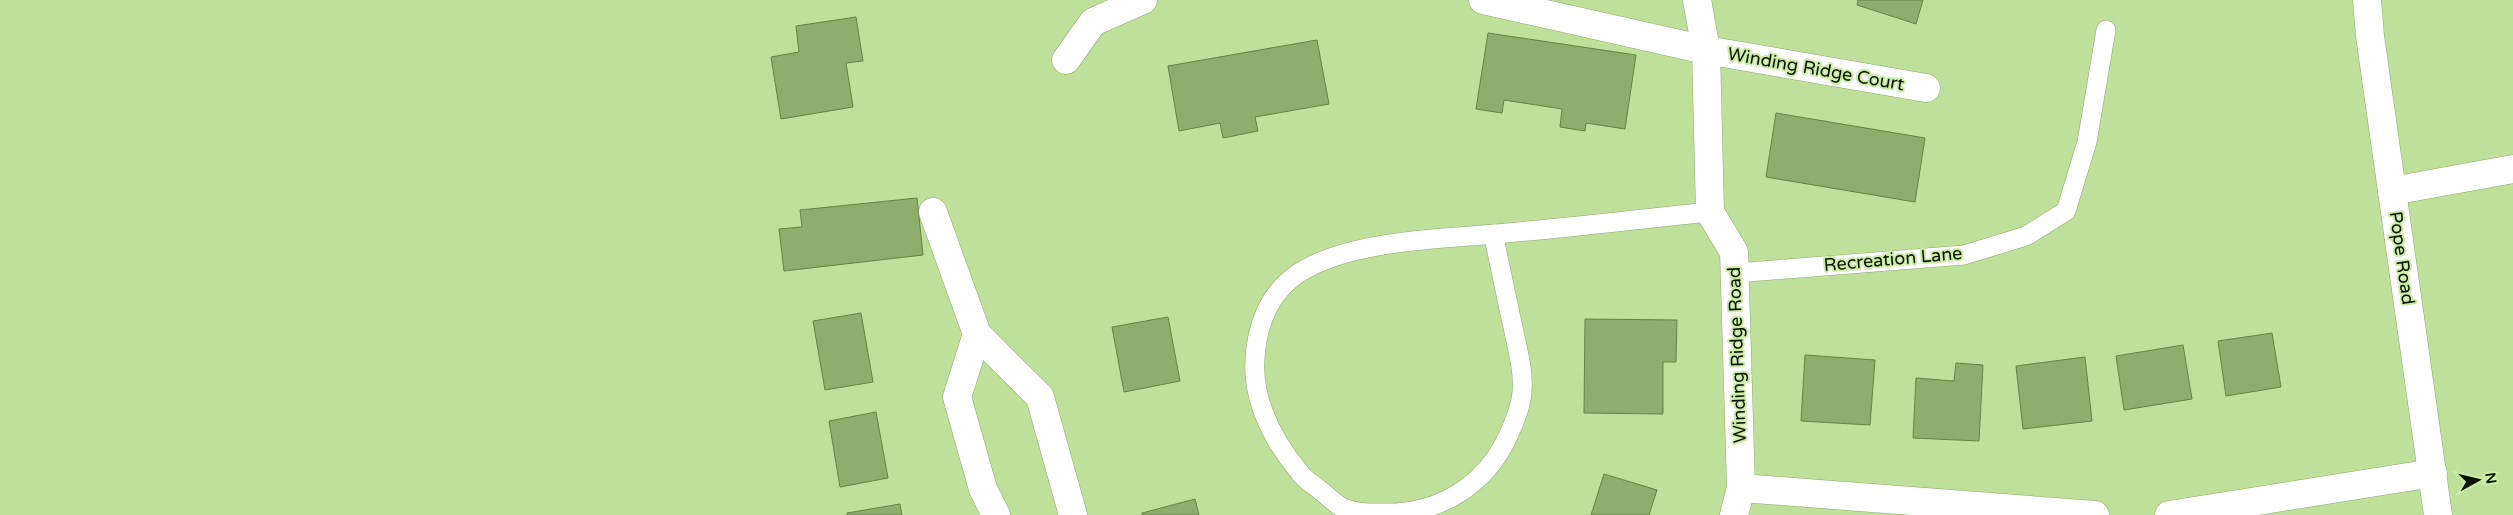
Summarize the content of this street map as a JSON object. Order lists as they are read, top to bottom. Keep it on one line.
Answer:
{"streets":{"street":["Winding Ridge Court","Pope Road","Winding Ridge Road"],"lane":["Recreation Lane"]},"crossings":[["Winding Ridge Court","Winding Ridge Road"],["Recreation Lane","Winding Ridge Road"]],"north":"right"}
